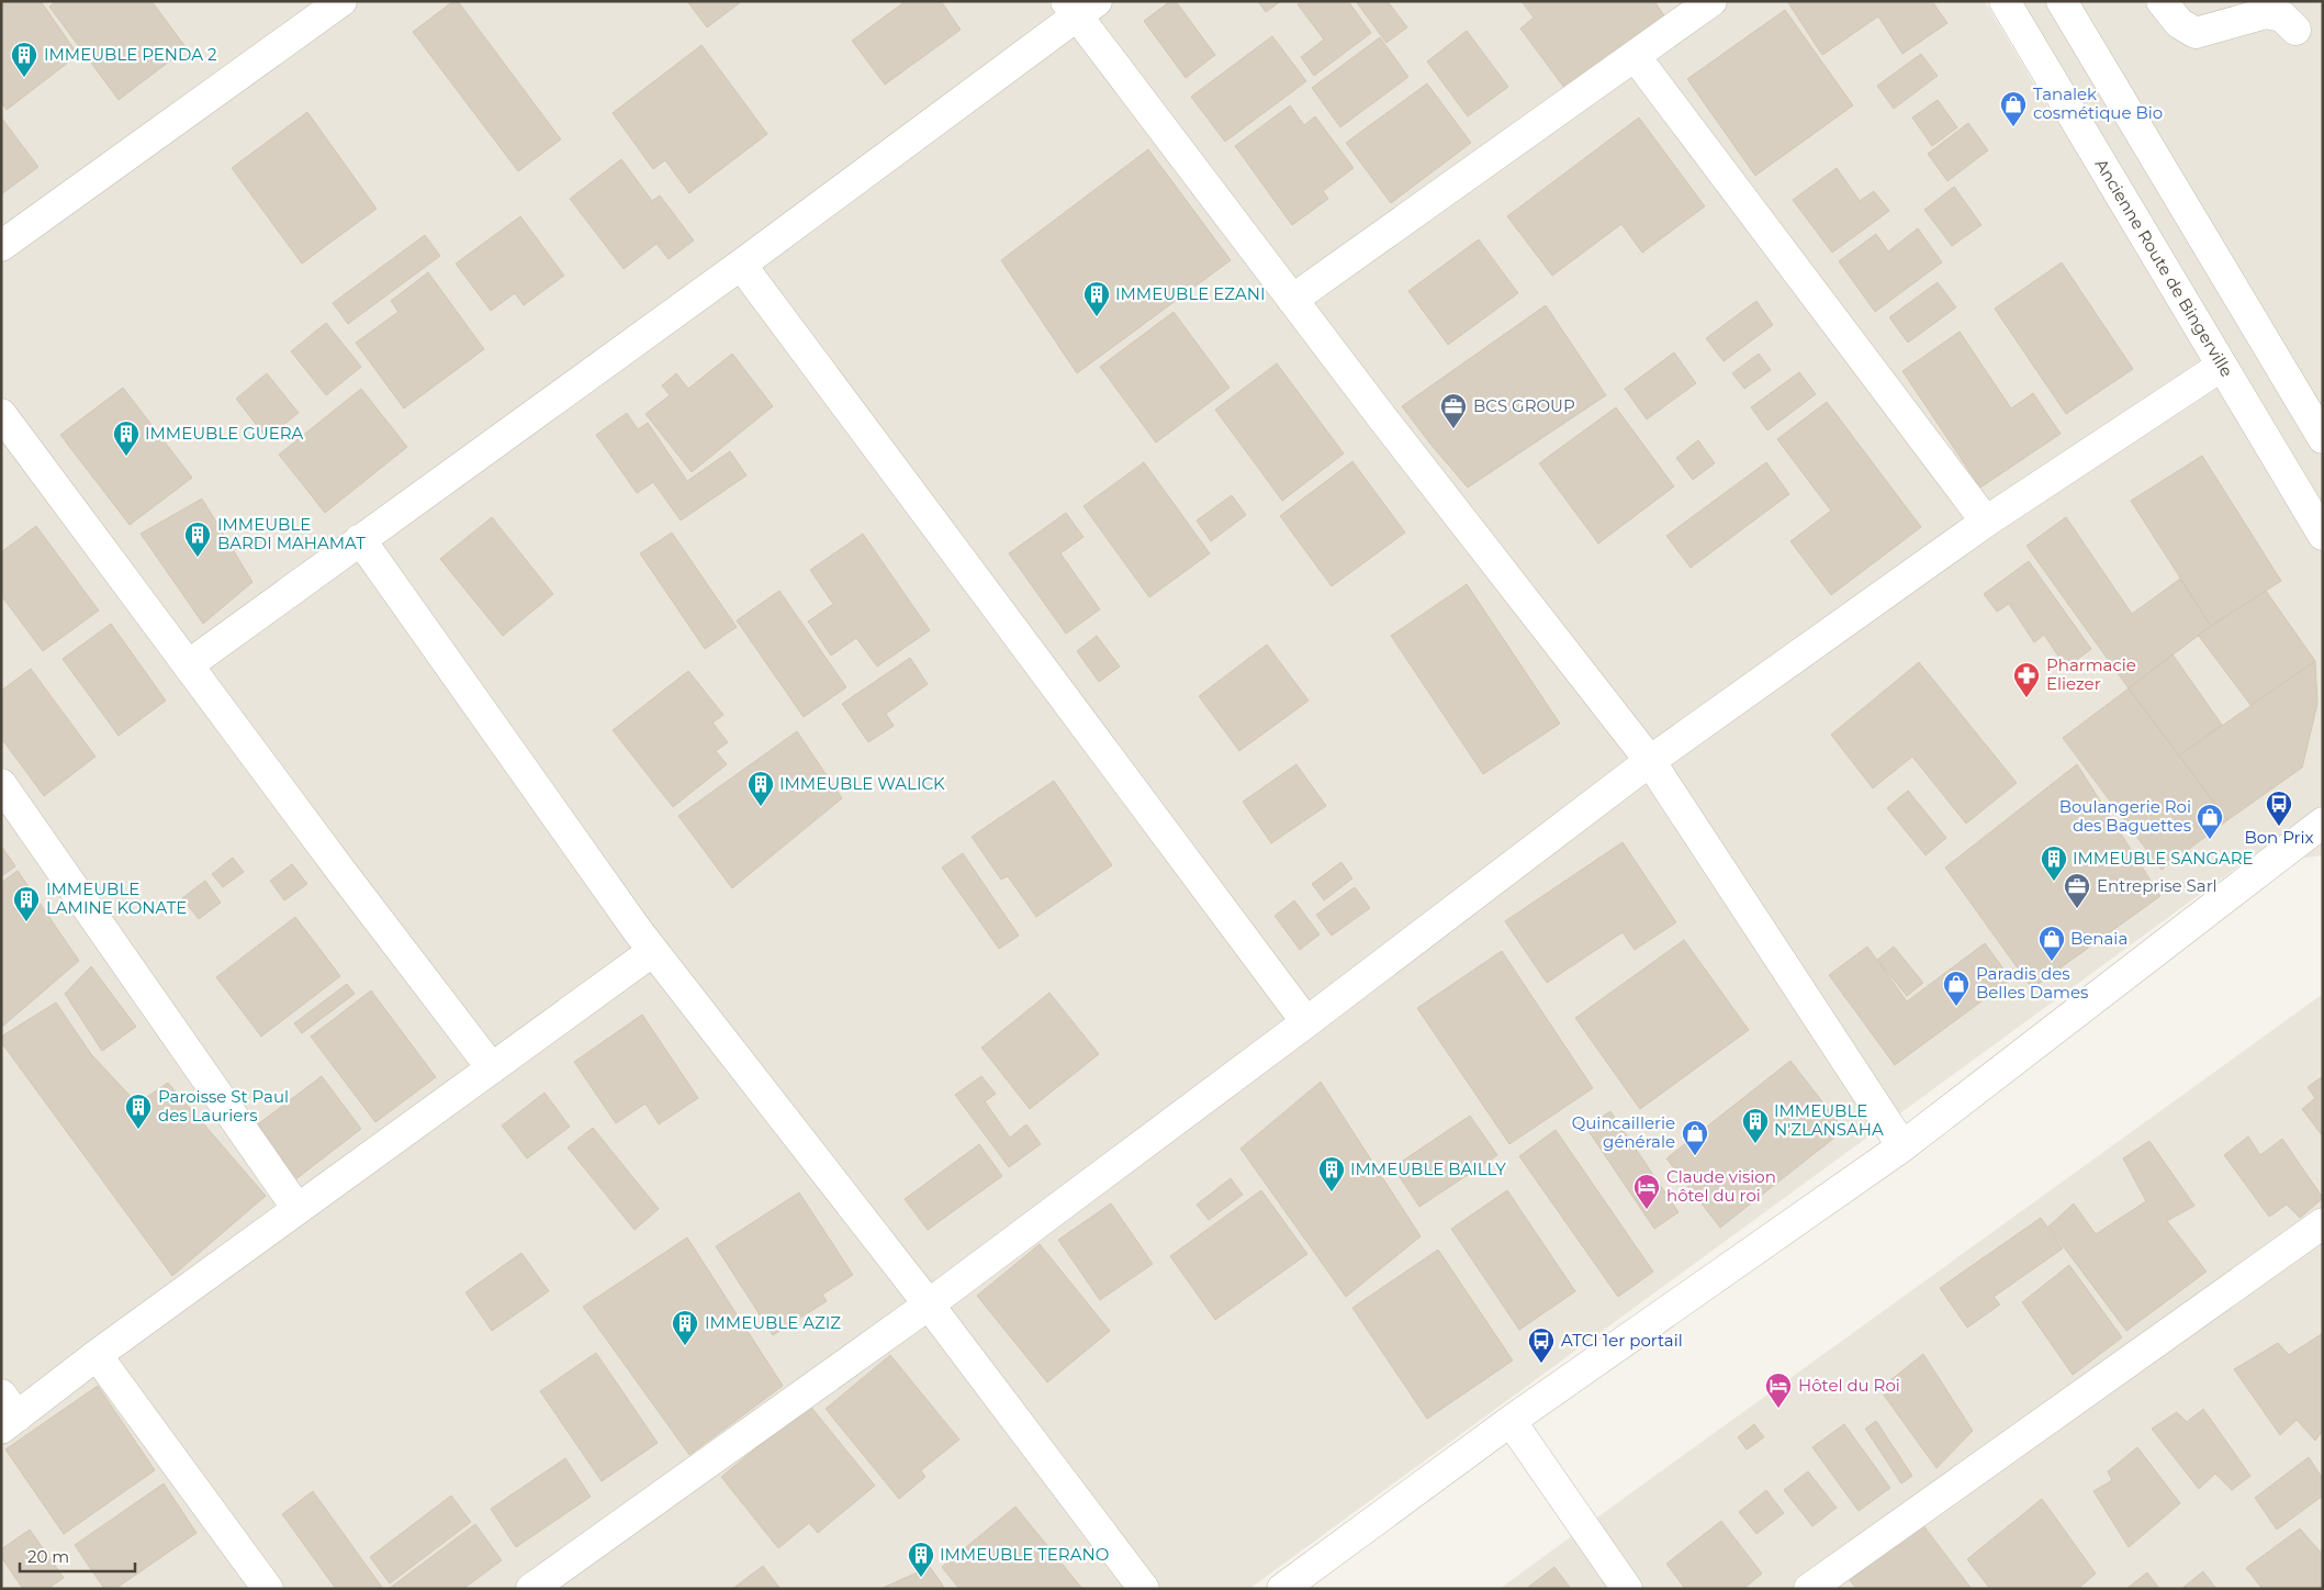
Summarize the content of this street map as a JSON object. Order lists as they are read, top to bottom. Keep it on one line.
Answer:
{"streets":{"street":["Ancienne Route de Bingerville"]},"places":{"building":["IMMEUBLE PENDA 2","IMMEUBLE EZANI","IMMEUBLE GUERA","IMMEUBLE BARDI MAHAMAT","IMMEUBLE WALICK","IMMEUBLE SANGARE","IMMEUBLE LAMINE KONATE","Paroisse St Paul des Lauriers","IMMEUBLE N'ZLANSAHA","IMMEUBLE BAILLY","IMMEUBLE AZIZ","IMMEUBLE TERANO"],"shop":["Tanalek cosmétique Bio","Boulangerie Roi des Baguettes","Benaia","Paradis des Belles Dames","Quincaillerie générale"],"office":["BCS GROUP","Entreprise Sarl"],"pharmacy":["Pharmacie Eliezer"],"bus stop":["Bon Prix","ATCI 1er portail"],"hotel":["Claude vision hôtel du roi","Hôtel du Roi"]},"scale_bar":"20 m"}
